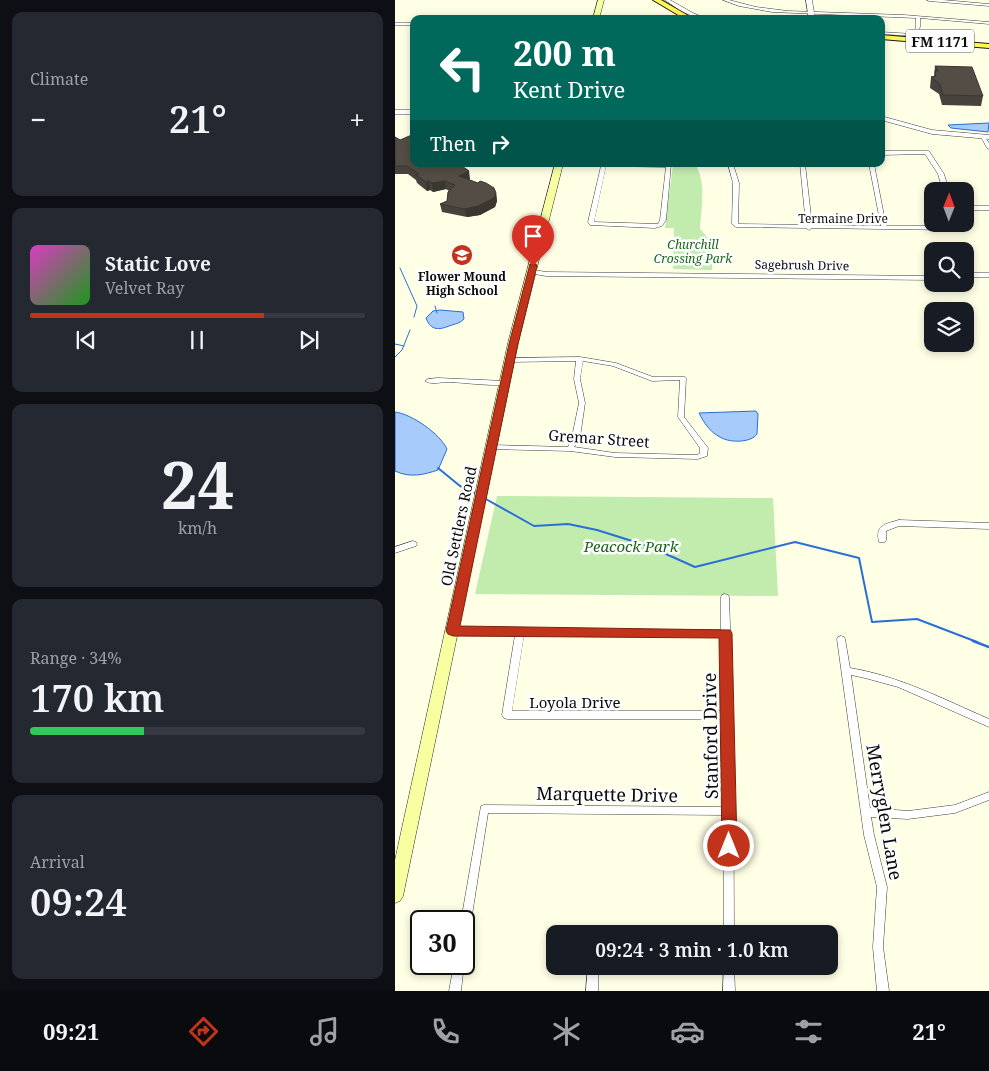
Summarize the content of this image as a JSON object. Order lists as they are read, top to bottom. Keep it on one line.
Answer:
{"streets":{"main road":["FM 1171","Old Settlers Road"],"street":["Termaine Drive","Sagebrush Drive","Gremar Street","Loyola Drive","Stanford Drive","Marquette Drive","Merryglen Lane"]},"crossings":[["Sagebrush Drive","Old Settlers Road"],["Gremar Street","Old Settlers Road"],["Loyola Drive","Stanford Drive"],["Stanford Drive","Marquette Drive"]],"parks":["Churchill Crossing Park","Peacock Park"],"places":{"school or university":["Flower Mound High School"]},"north":"top","page":{"tile":["Climate",["24","km/h"],["Range · 34%","170 km"],["Arrival","09:24"]],"turn":["200 m","Kent Drive"],"heat":["−","21°","+"],"then":"Then","song":["Static Love","Velvet Ray"],"limit":"30","trip":"09:24 · 3 min · 1.0 km","tabs":["09:21","21°"]}}
